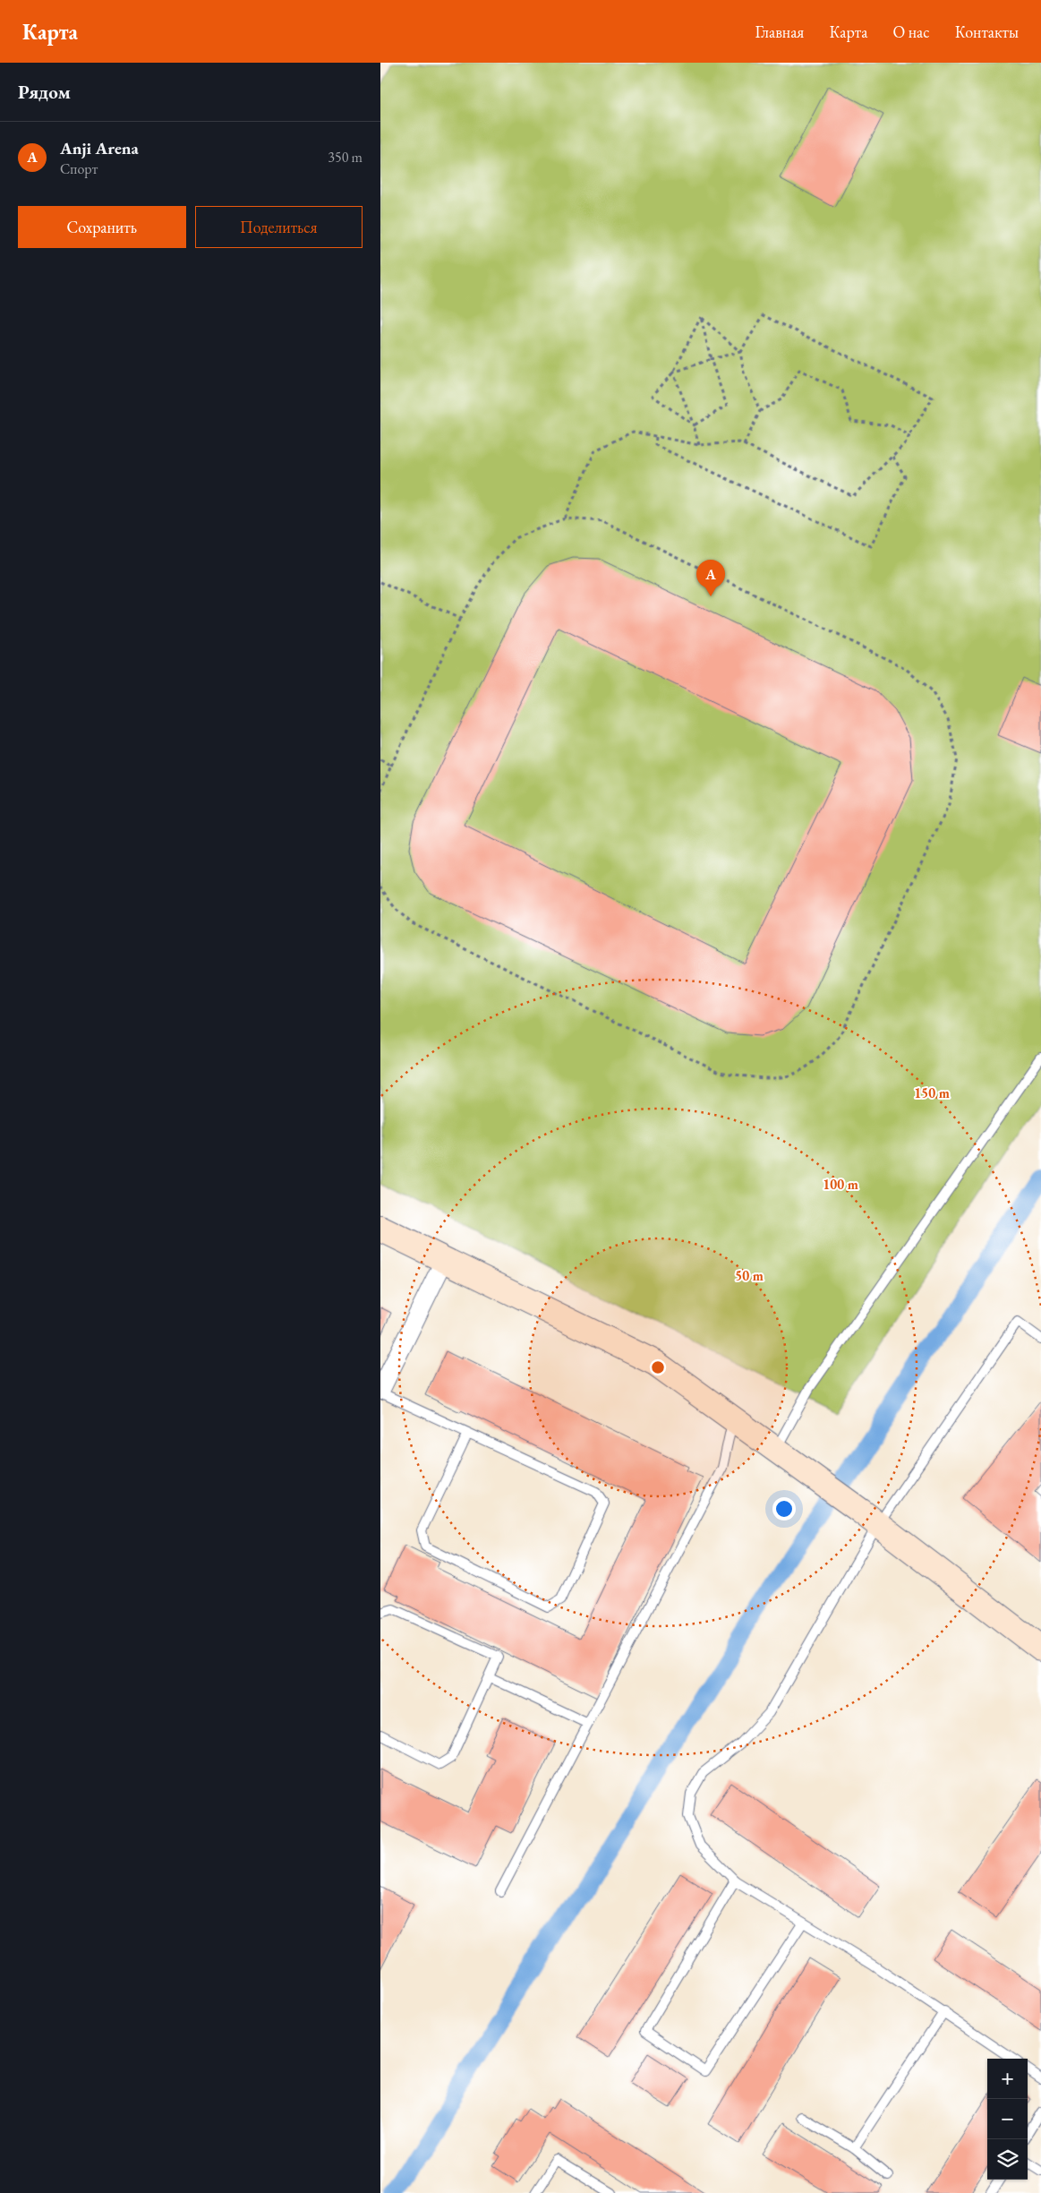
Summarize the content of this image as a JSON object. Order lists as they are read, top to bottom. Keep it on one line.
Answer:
{"page":{"header":"Карта","nav":["Главная","Карта","О нас","Контакты"],"heading":"Рядом","list":[{"mark":"A","name":"Anji Arena","note":"Спорт","value":"350 m"}],"buttons":["Сохранить","Поделиться"],"pins":"A","map_buttons":["+","−"]},"rings":["150 m","100 m","50 m"]}
